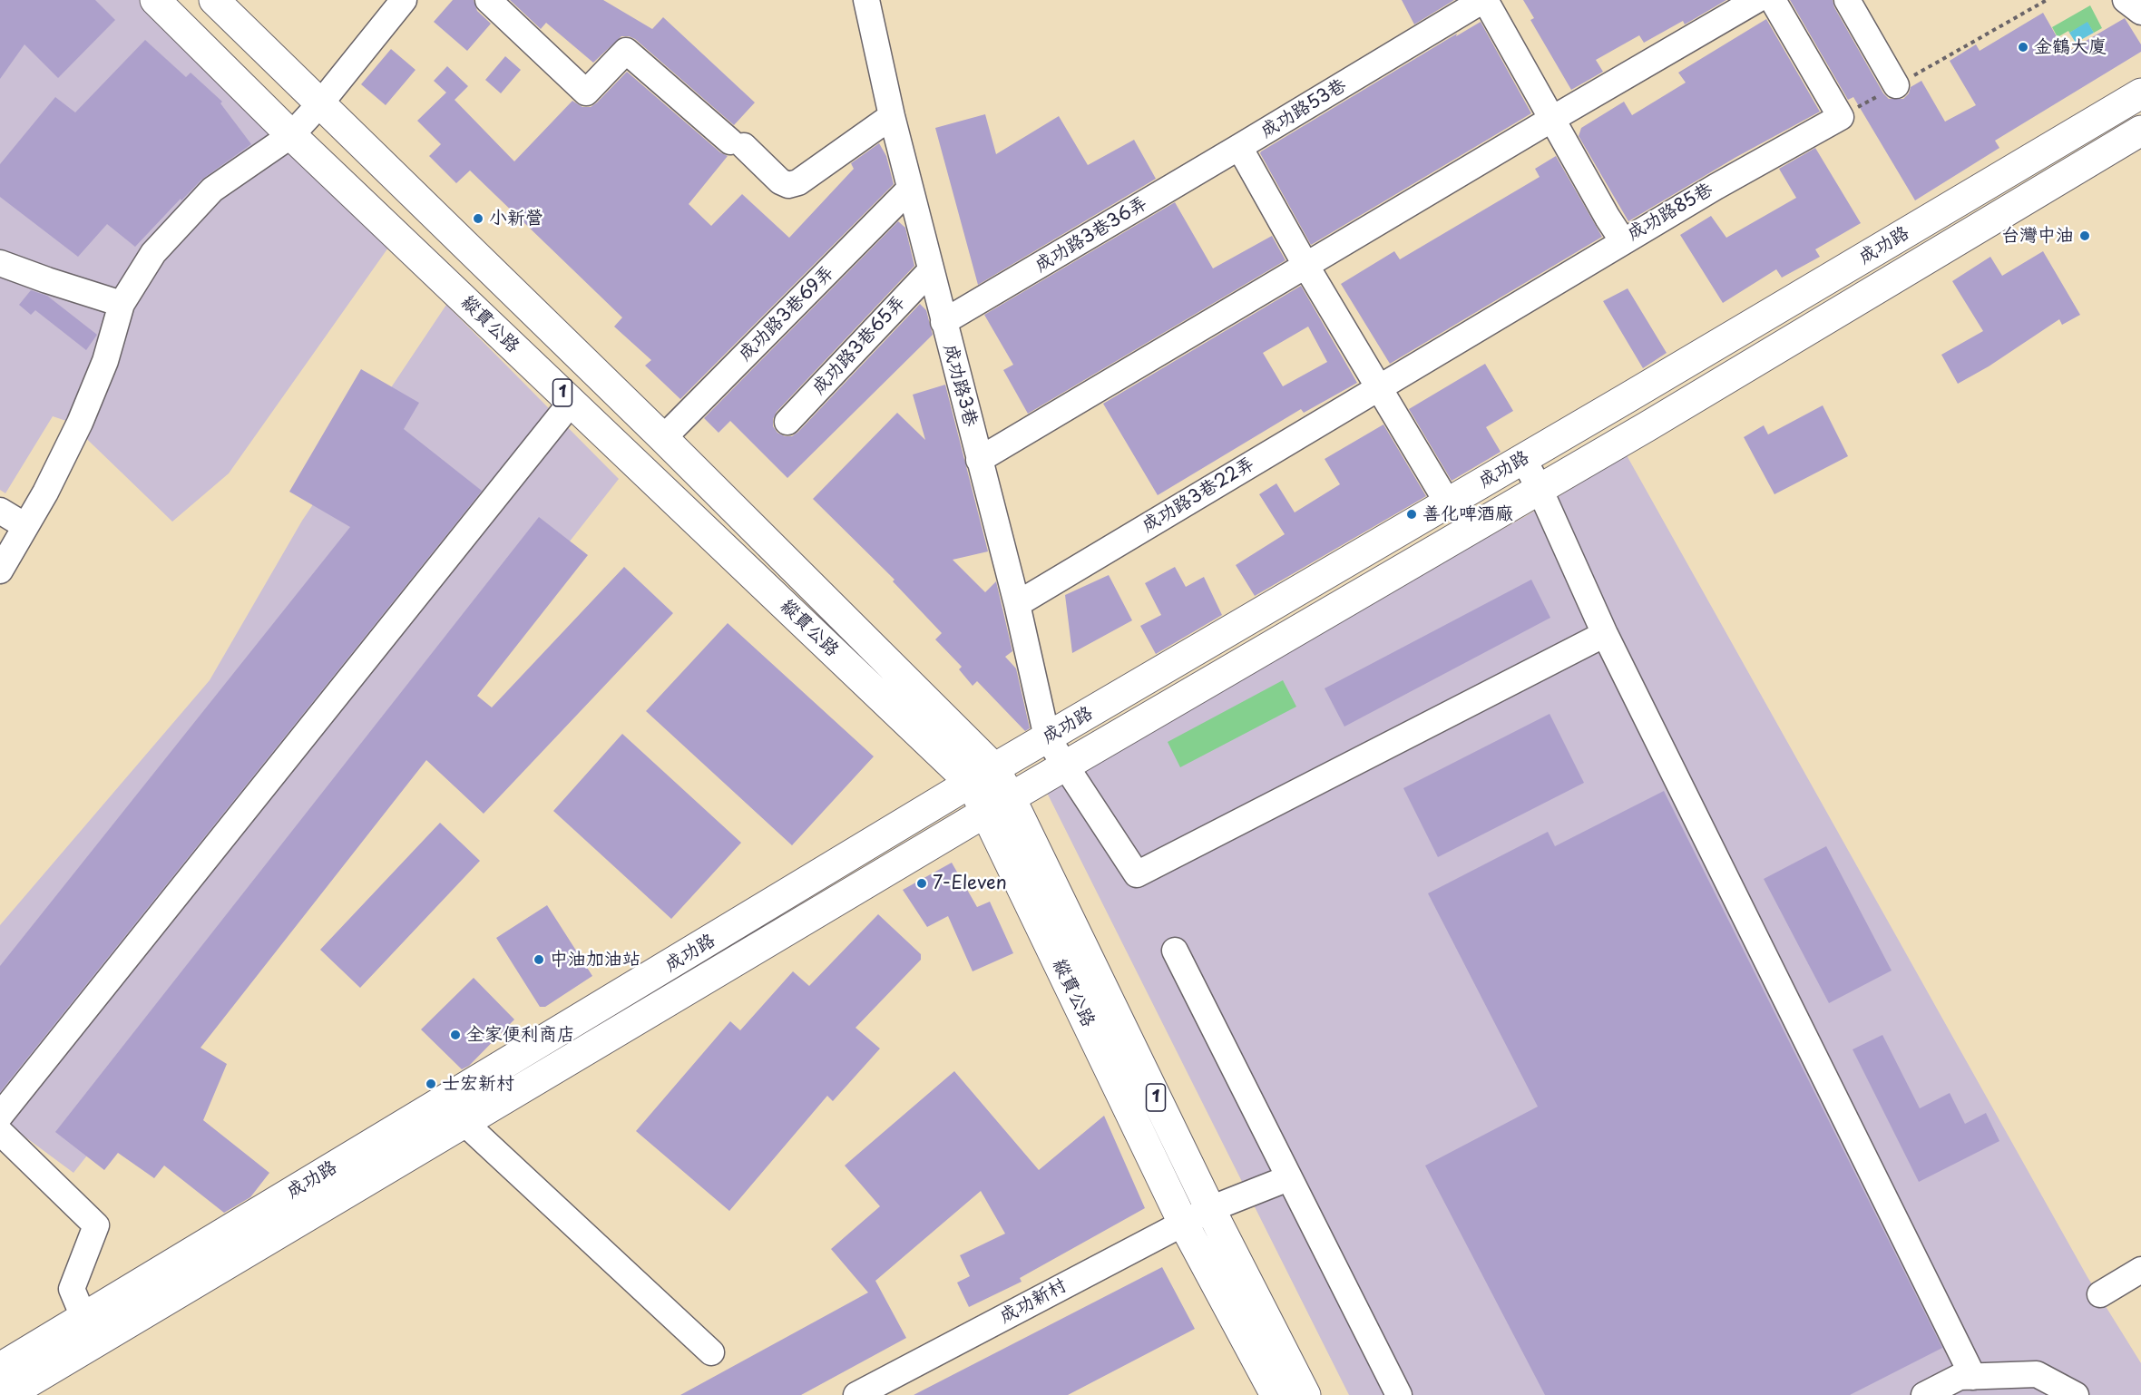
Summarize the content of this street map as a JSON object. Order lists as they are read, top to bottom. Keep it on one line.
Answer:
{"streets":{"main road":["成功路","縱貫公路","1"],"street":["成功路53巷","成功路85巷","成功路3巷36弄","成功路3巷69弄","成功路3巷65弄","成功路3巷","成功路3巷22弄","成功新村"]},"crossings":[["成功路53巷","成功路85巷"],["成功路53巷","成功路3巷36弄"],["成功路3巷36弄","成功路3巷"],["成功路","縱貫公路"],["成功路","成功路3巷"],["成功路3巷69弄","縱貫公路"],["成功路3巷69弄","成功路3巷"],["縱貫公路","成功新村"],["成功路3巷65弄","成功路3巷"],["成功路3巷","成功路3巷22弄"]],"places":["金鶴大廈","小新營","台灣中油","善化啤酒廠","7-Eleven","中油加油站","全家便利商店","士宏新村"]}
